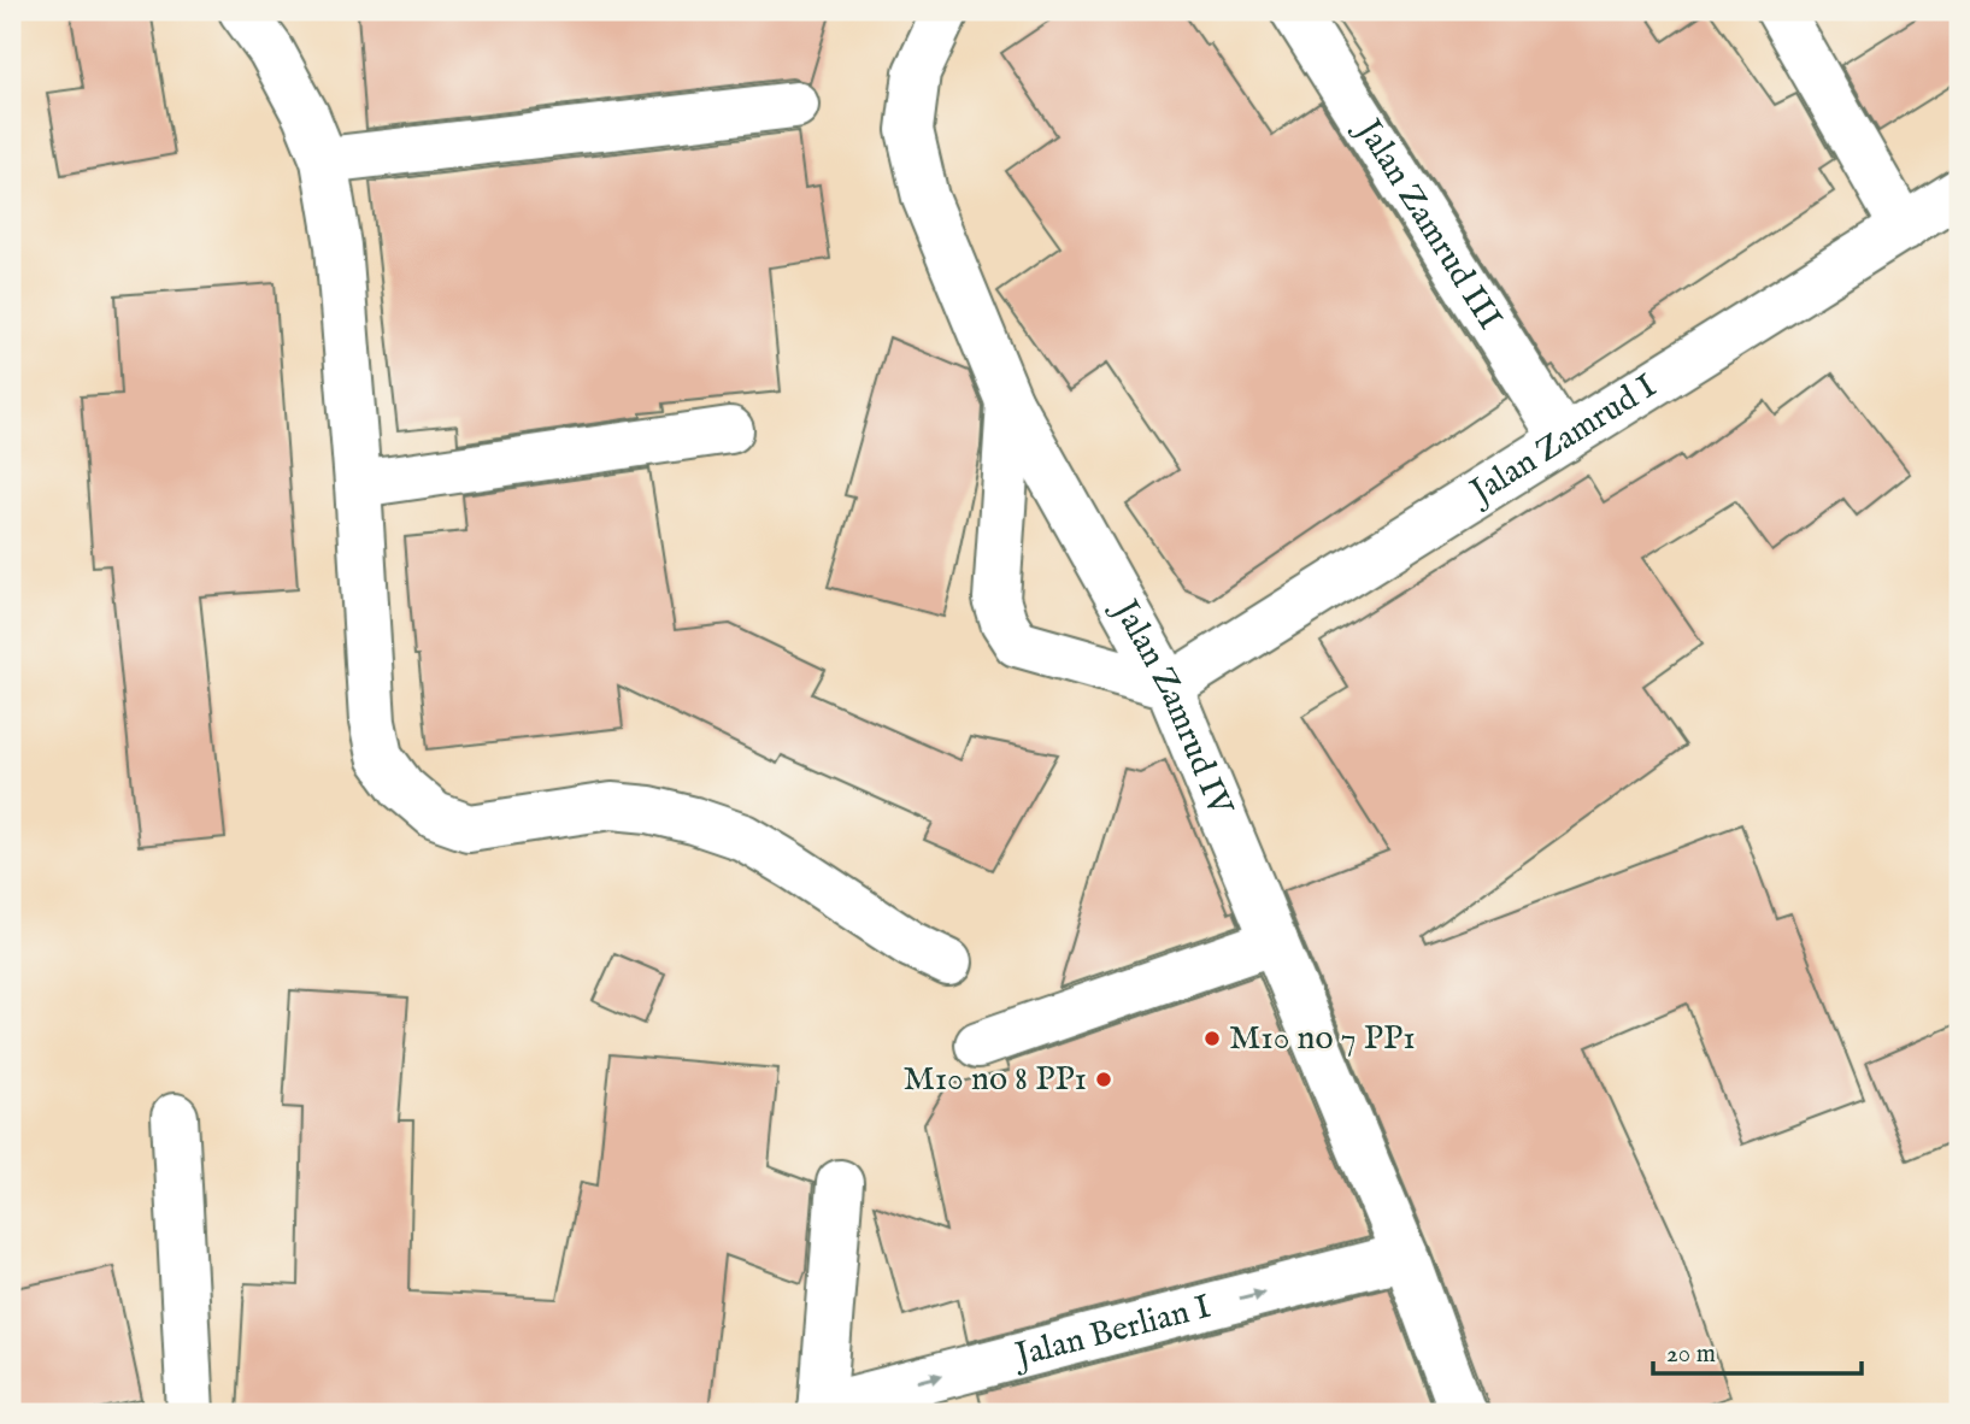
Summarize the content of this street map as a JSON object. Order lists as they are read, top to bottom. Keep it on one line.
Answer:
{"streets":{"street":["Jalan Zamrud III","Jalan Zamrud I","Jalan Zamrud IV","Jalan Berlian I"]},"crossings":[["Jalan Zamrud III","Jalan Zamrud I"],["Jalan Zamrud I","Jalan Zamrud IV"],["Jalan Zamrud IV","Jalan Berlian I"]],"places":["M10 no 7 PP1","M10 no 8 PP1"],"scale_bar":"20 m"}
